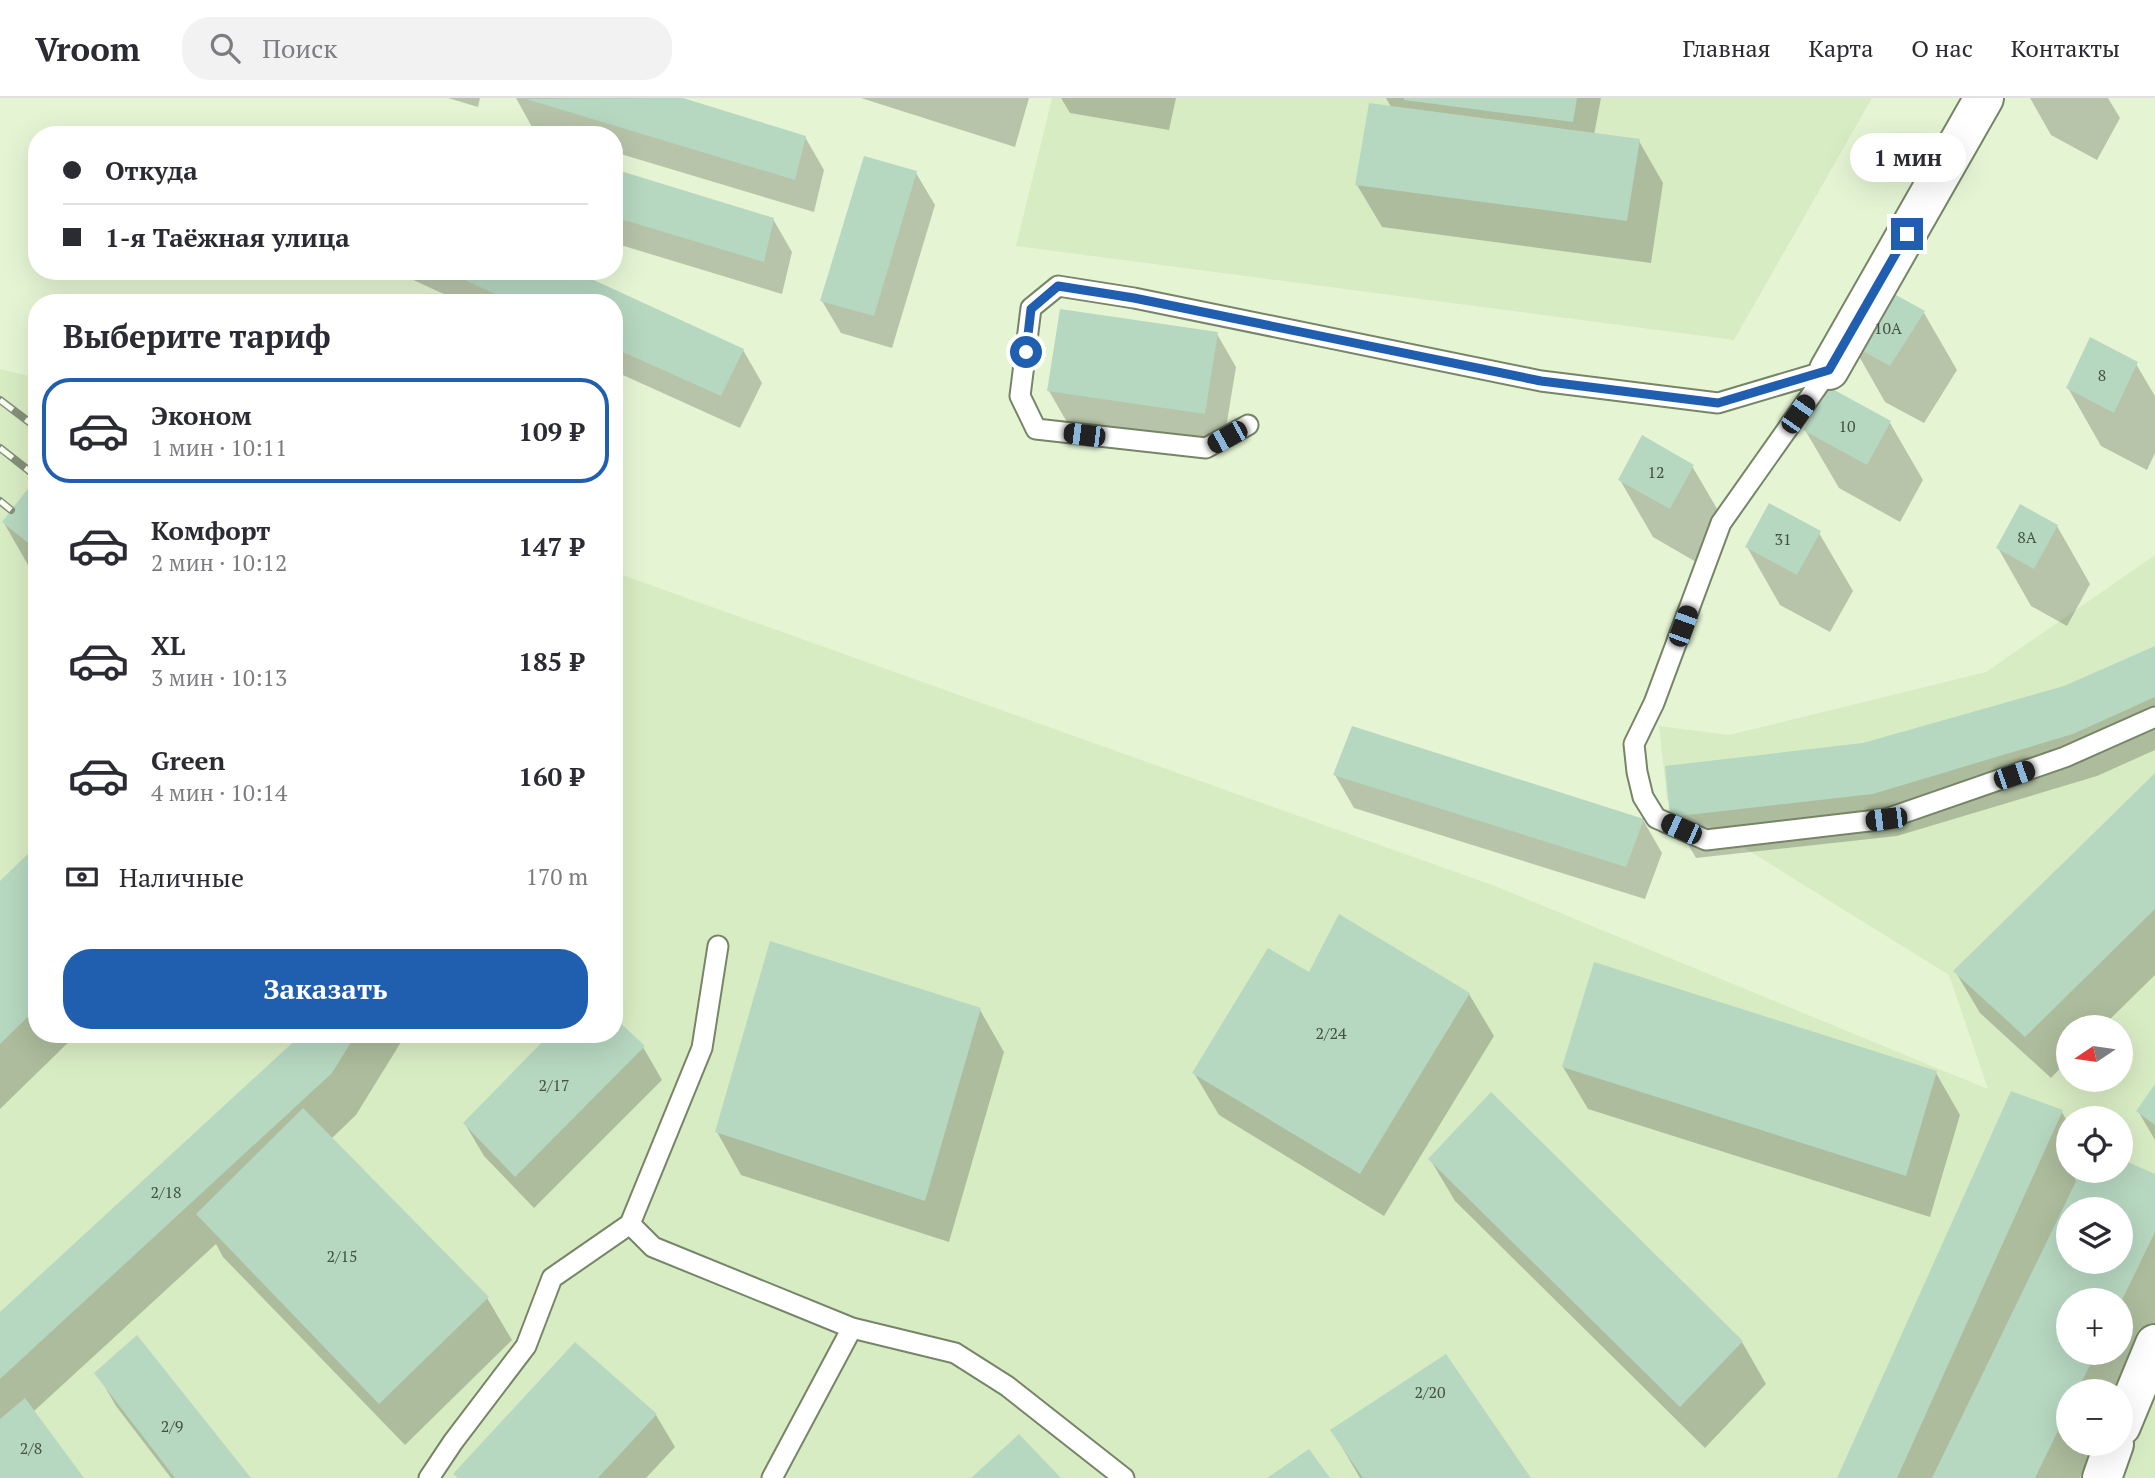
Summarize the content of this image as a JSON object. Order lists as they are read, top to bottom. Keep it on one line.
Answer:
{"house_numbers":["10А","8","10","12","8А","31","2/24","2/17","2/18","2/15","2/20","2/9","2/8"],"north":"left","page":{"header":"Vroom","search":"Поиск","nav":["Главная","Карта","О нас","Контакты"],"banner":["Откуда","1-я Таёжная улица"],"bubble":"1 мин","heading":"Выберите тариф","list":[{"name":"Эконом","note":"1 мин · 10:11","value":"109 ₽"},{"name":"Комфорт","note":"2 мин · 10:12","value":"147 ₽"},{"name":"XL","note":"3 мин · 10:13","value":"185 ₽"},{"name":"Green","note":"4 мин · 10:14","value":"160 ₽"}],"pay":["Наличные","170 m"],"buttons":"Заказать","map_buttons":["+","−"]}}
